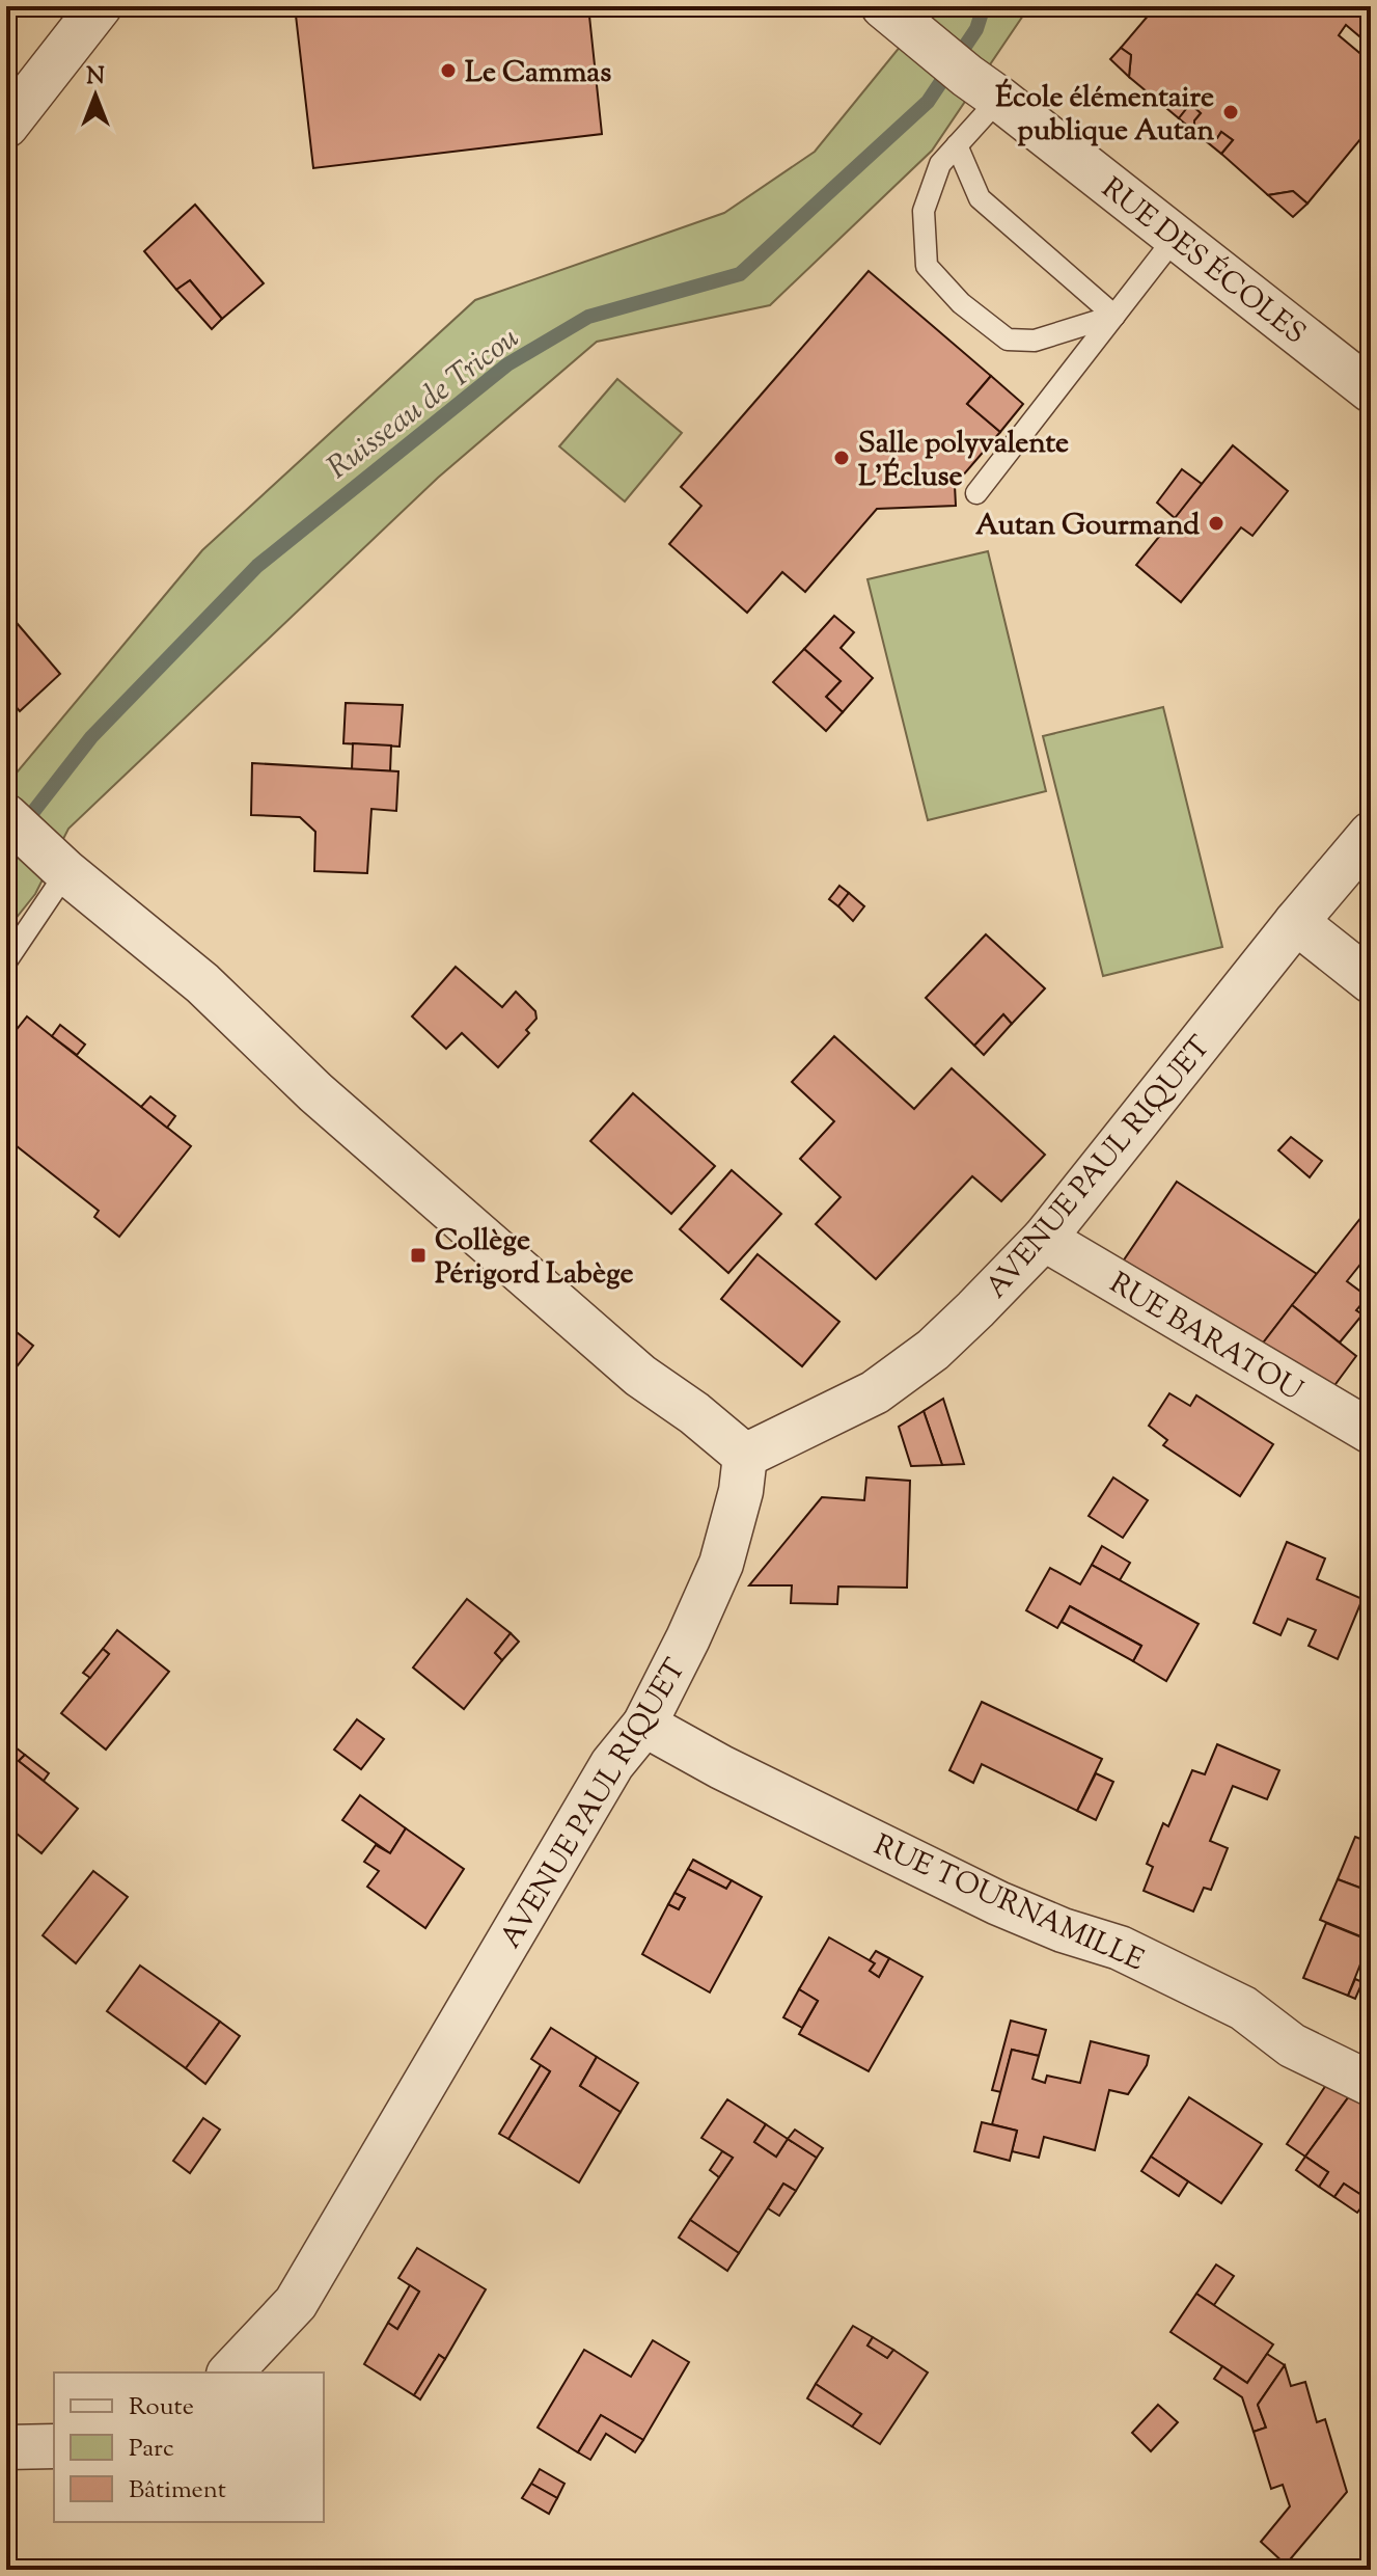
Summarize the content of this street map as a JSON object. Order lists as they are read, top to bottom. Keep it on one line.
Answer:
{"streets":{"street":["RUE DES ÉCOLES","AVENUE PAUL RIQUET","RUE BARATOU","RUE TOURNAMILLE"]},"crossings":[["AVENUE PAUL RIQUET","RUE BARATOU"],["AVENUE PAUL RIQUET","RUE TOURNAMILLE"]],"water":["Ruisseau de Tricou"],"places":{"other":["Le Cammas","École élémentaire publique Autan","Salle polyvalente L'Écluse","Autan Gourmand"],"transit":["Collège Périgord Labège"]},"legend":["Route","Parc","Bâtiment"],"north":"top"}
